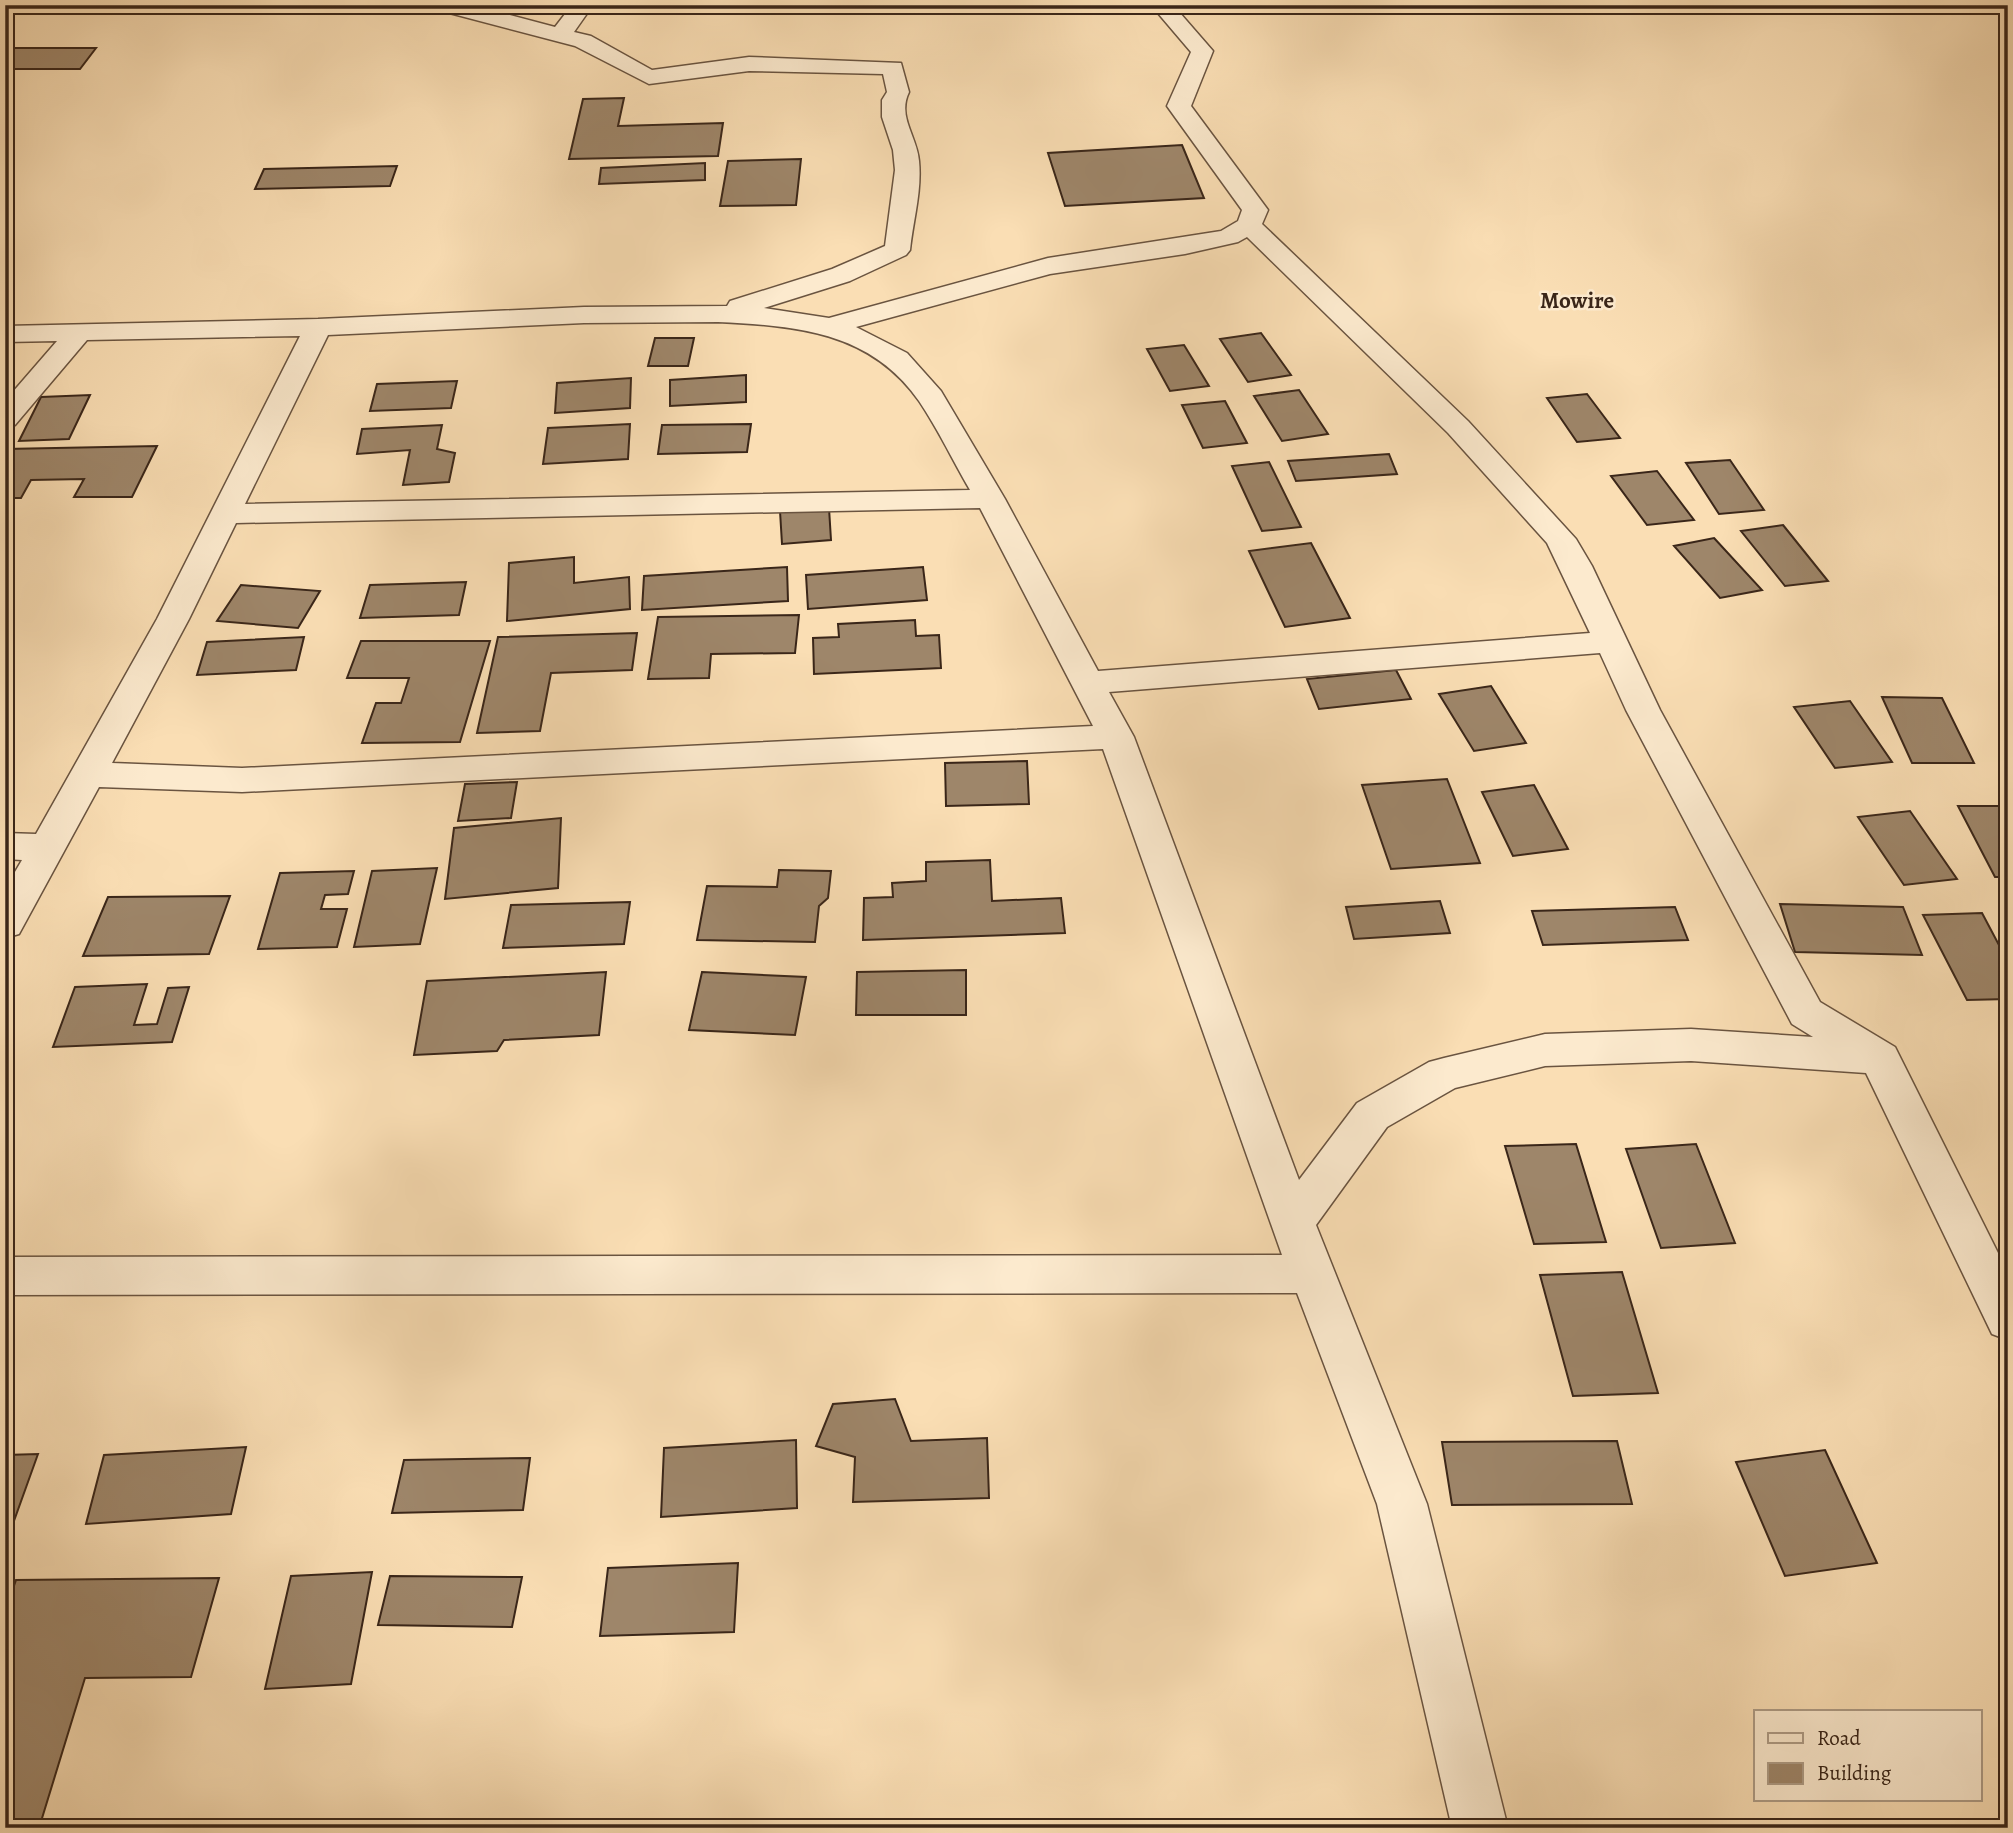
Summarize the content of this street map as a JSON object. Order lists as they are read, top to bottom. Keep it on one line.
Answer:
{"districts":["Mowire"],"legend":["Road","Building"]}
